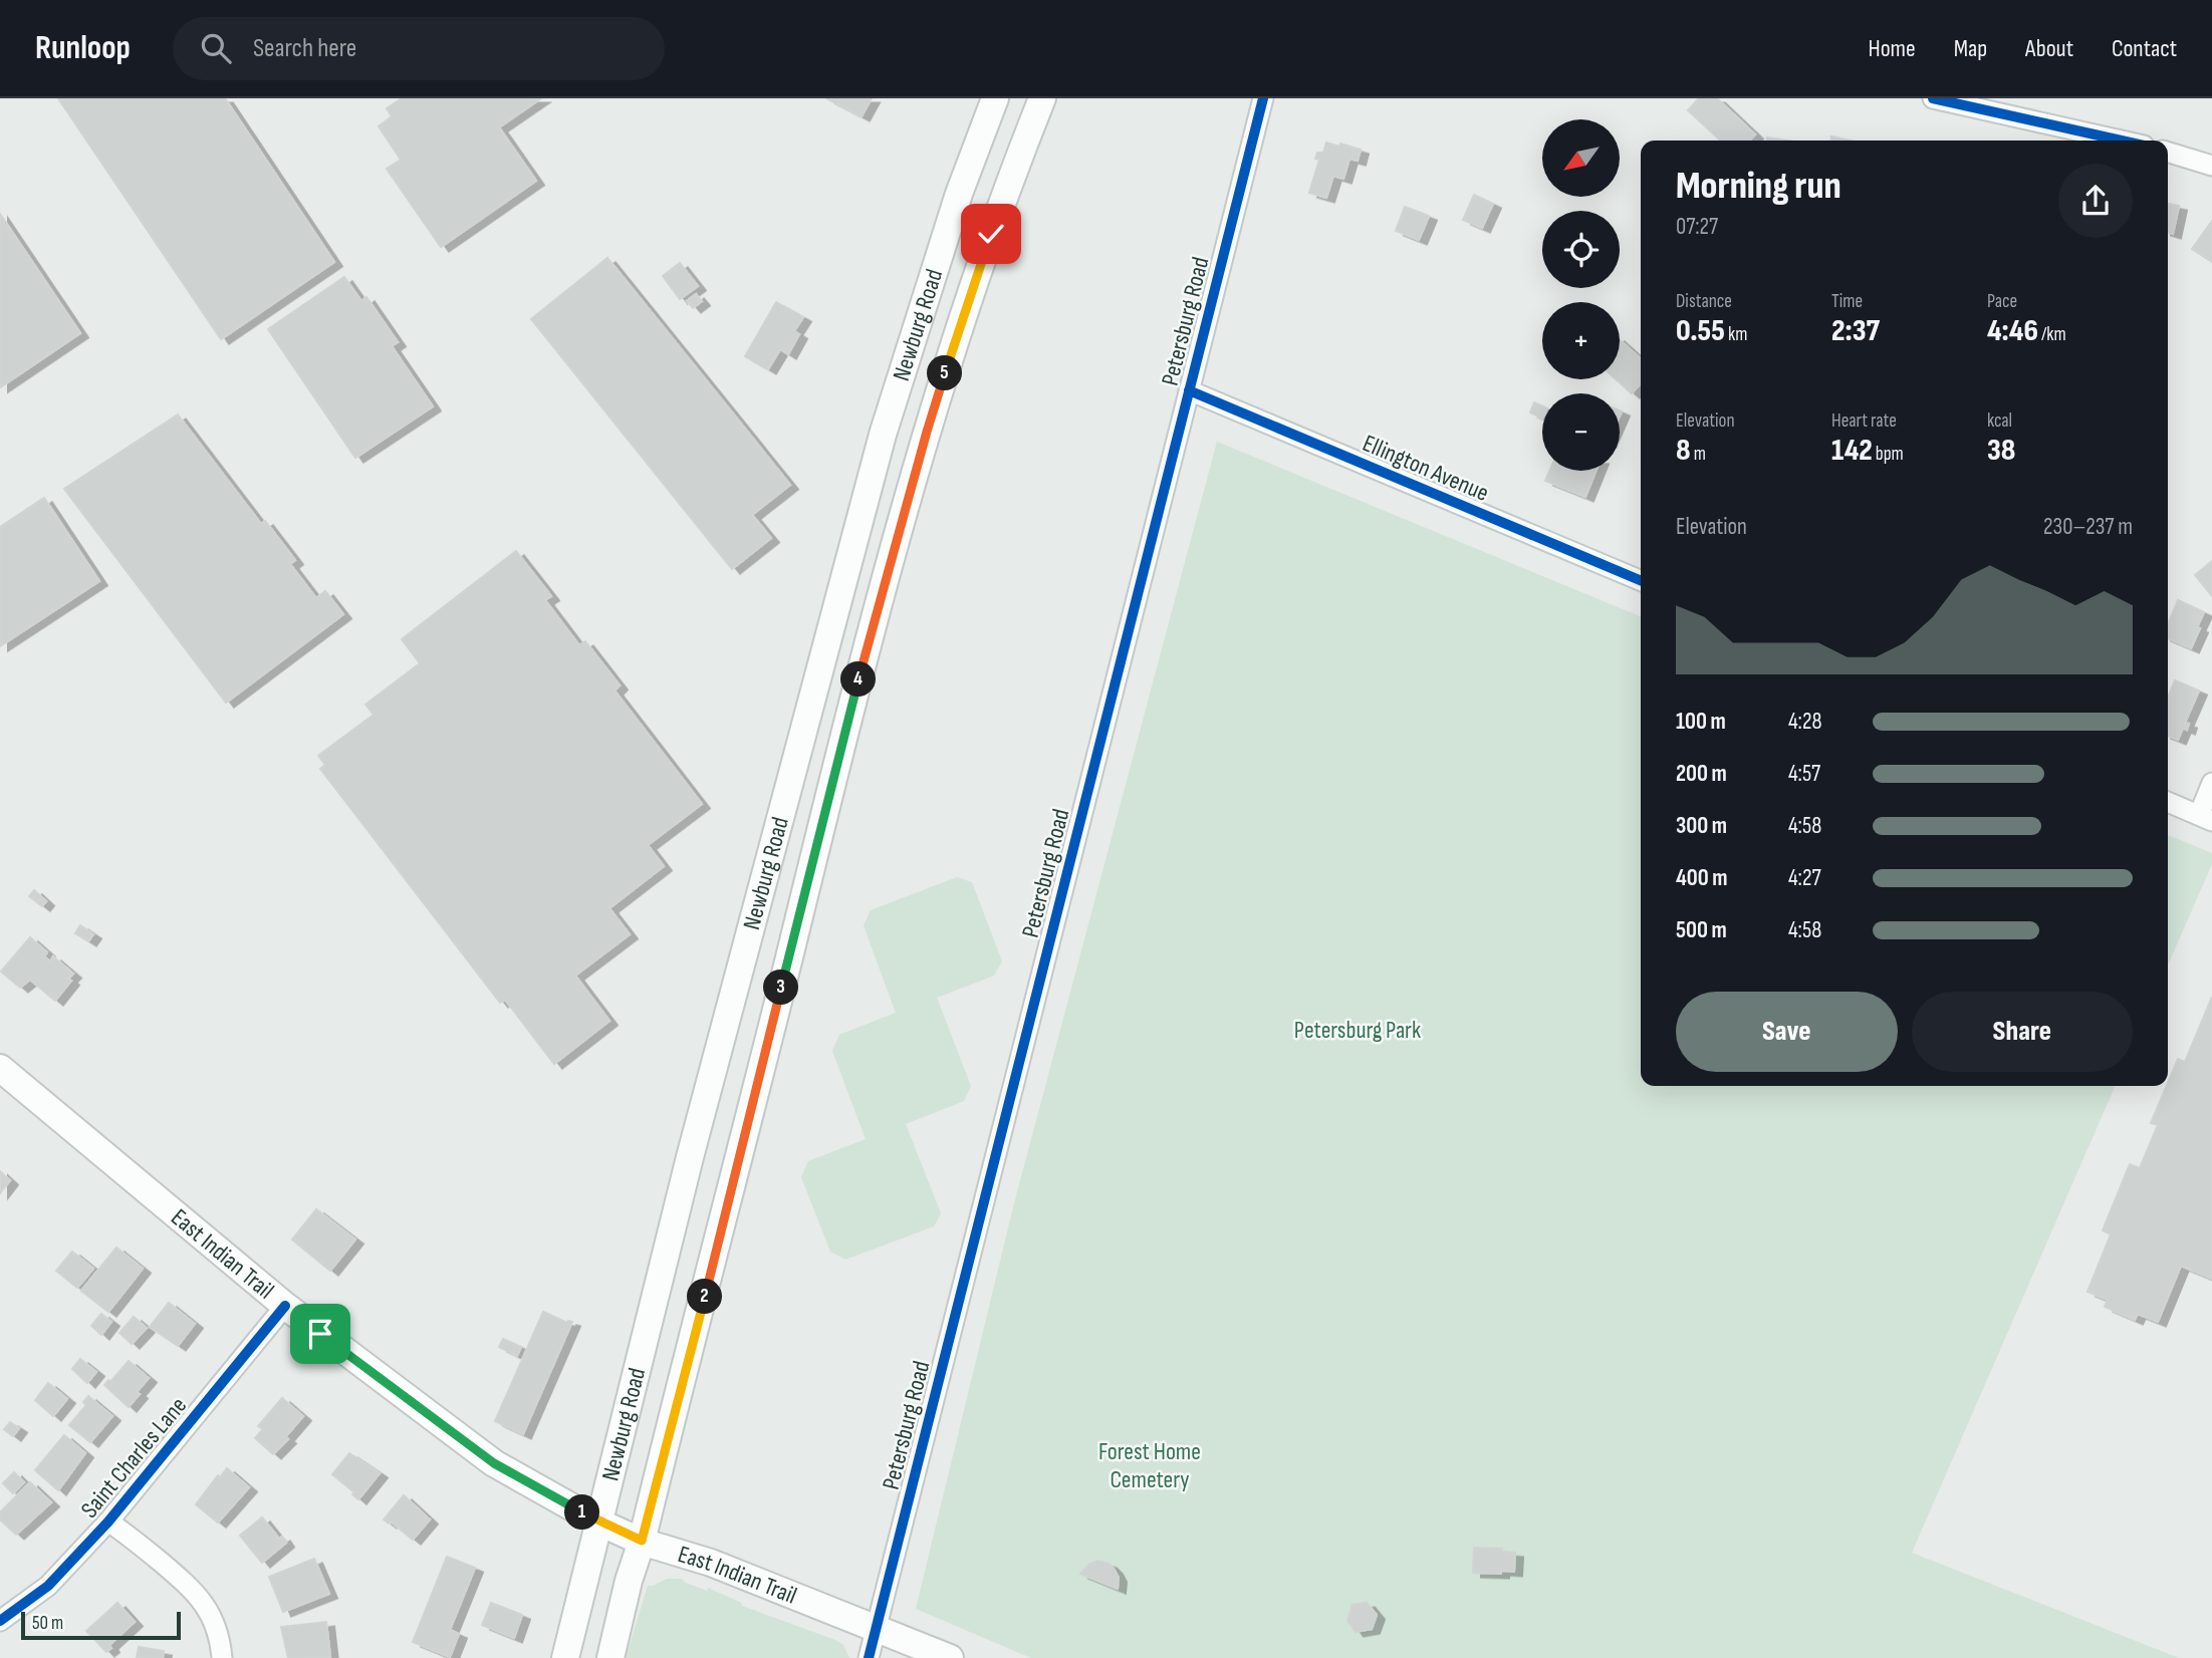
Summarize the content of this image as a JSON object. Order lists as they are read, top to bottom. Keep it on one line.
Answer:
{"streets":{"main road":["Newburg Road","East Indian Trail"],"street":["Petersburg Road","Ellington Avenue","Saint Charles Lane"]},"crossings":[["Petersburg Road","Ellington Avenue"],["Petersburg Road","East Indian Trail"],["Newburg Road","East Indian Trail"],["East Indian Trail","Saint Charles Lane"]],"parks":["Petersburg Park","Forest Home Cemetery"],"scale_bar":"50 m","north":"bottom left","page":{"header":"Runloop","search":"Search here","nav":["Home","Map","About","Contact"],"map_buttons":["+","−"],"heading":["Morning run","07:27"],"stats":[["Distance","0.55 km"],["Time","2:37"],["Pace","4:46 /km"],["Elevation","8 m"],["Heart rate","142 bpm"],["kcal","38"]],"pins":["5","4","3","2","1"],"chart":["Elevation","230–237 m"],"list":[{"name":"100 m","note":"4:28"},{"name":"200 m","note":"4:57"},{"name":"300 m","note":"4:58"},{"name":"400 m","note":"4:27"},{"name":"500 m","note":"4:58"}],"buttons":["Save","Share"],"scale":"50 m"}}
